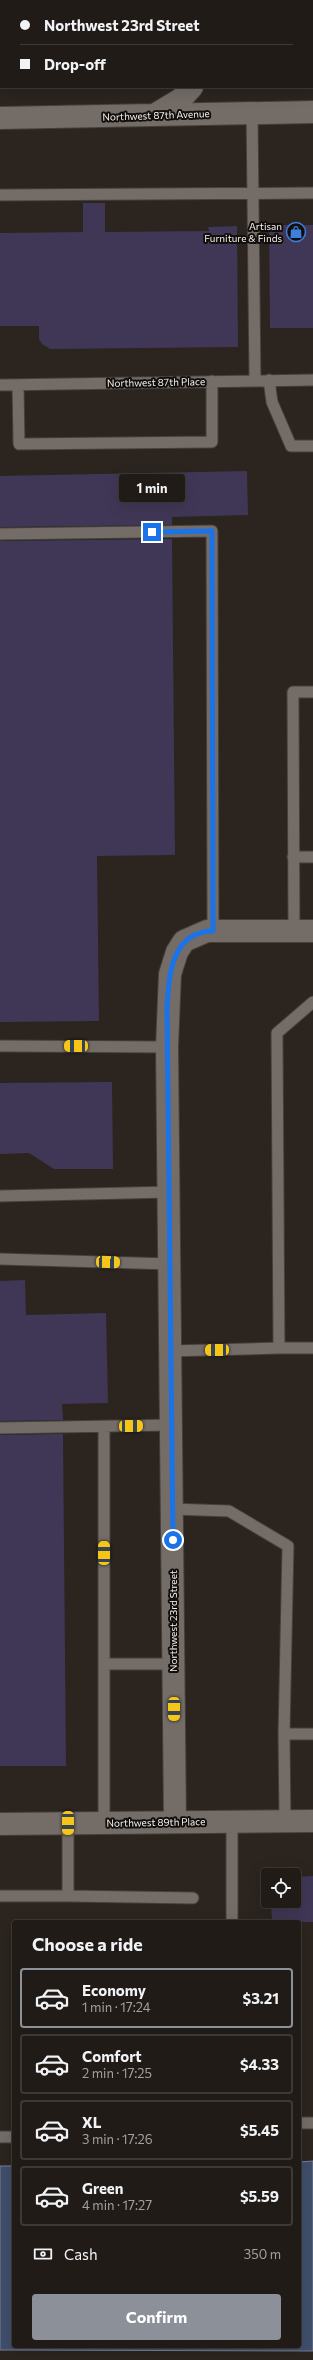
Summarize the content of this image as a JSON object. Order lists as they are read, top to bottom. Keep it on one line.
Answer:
{"streets":{"street":["Northwest 87th Avenue","Northwest 23rd Street","Northwest 89th Place"],"lane":["Northwest 87th Place"]},"crossings":[["Northwest 23rd Street","Northwest 89th Place"]],"places":{"shop":["Artisan Furniture & Finds"]},"page":{"banner":["Northwest 23rd Street","Drop-off"],"bubble":"1 min","heading":"Choose a ride","list":[{"name":"Economy","note":"1 min · 17:24","value":"$3.21"},{"name":"Comfort","note":"2 min · 17:25","value":"$4.33"},{"name":"XL","note":"3 min · 17:26","value":"$5.45"},{"name":"Green","note":"4 min · 17:27","value":"$5.59"}],"pay":["Cash","350 m"],"buttons":"Confirm"}}
